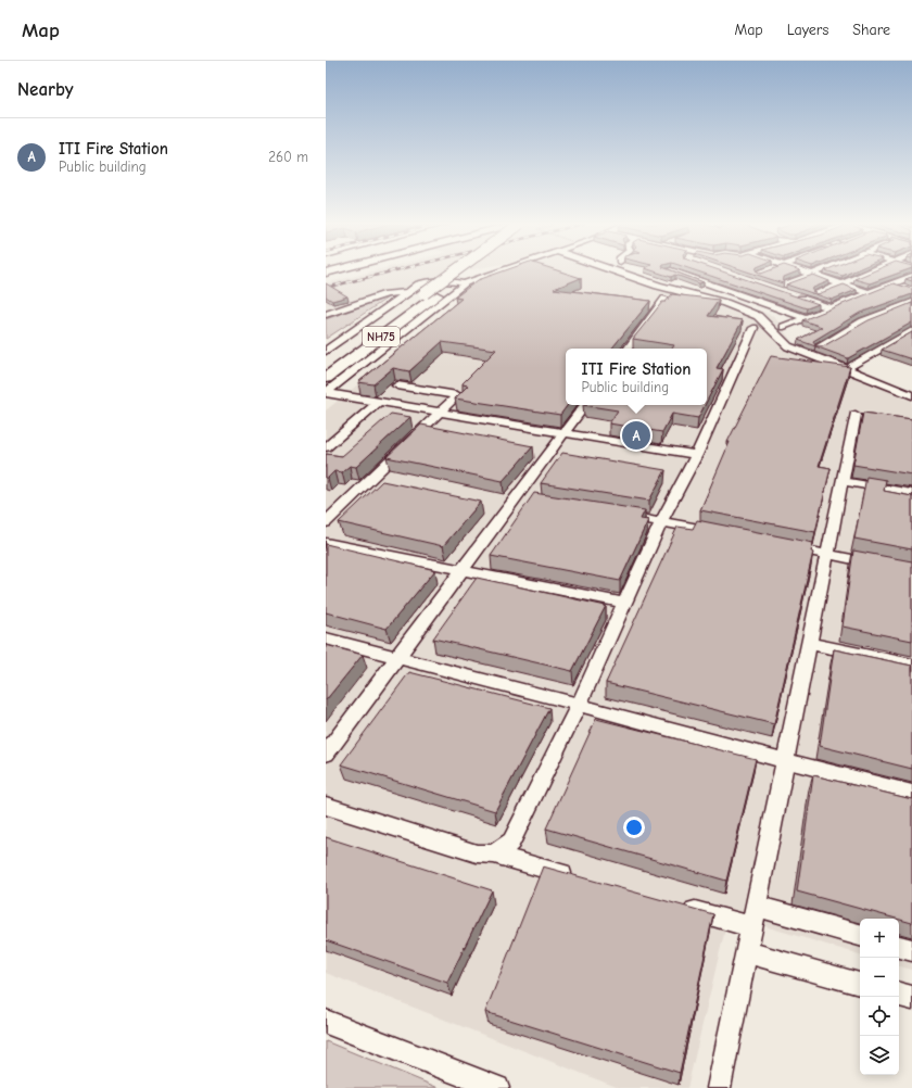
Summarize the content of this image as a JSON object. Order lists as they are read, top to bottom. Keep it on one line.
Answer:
{"streets":{"highway":["NH75"]},"page":{"header":"Map","nav":["Map","Layers","Share"],"heading":"Nearby","list":[{"mark":"A","name":"ITI Fire Station","note":"Public building","value":"260 m"}],"popup":["ITI Fire Station","Public building"],"pins":"A","map_buttons":["+","−"]}}
